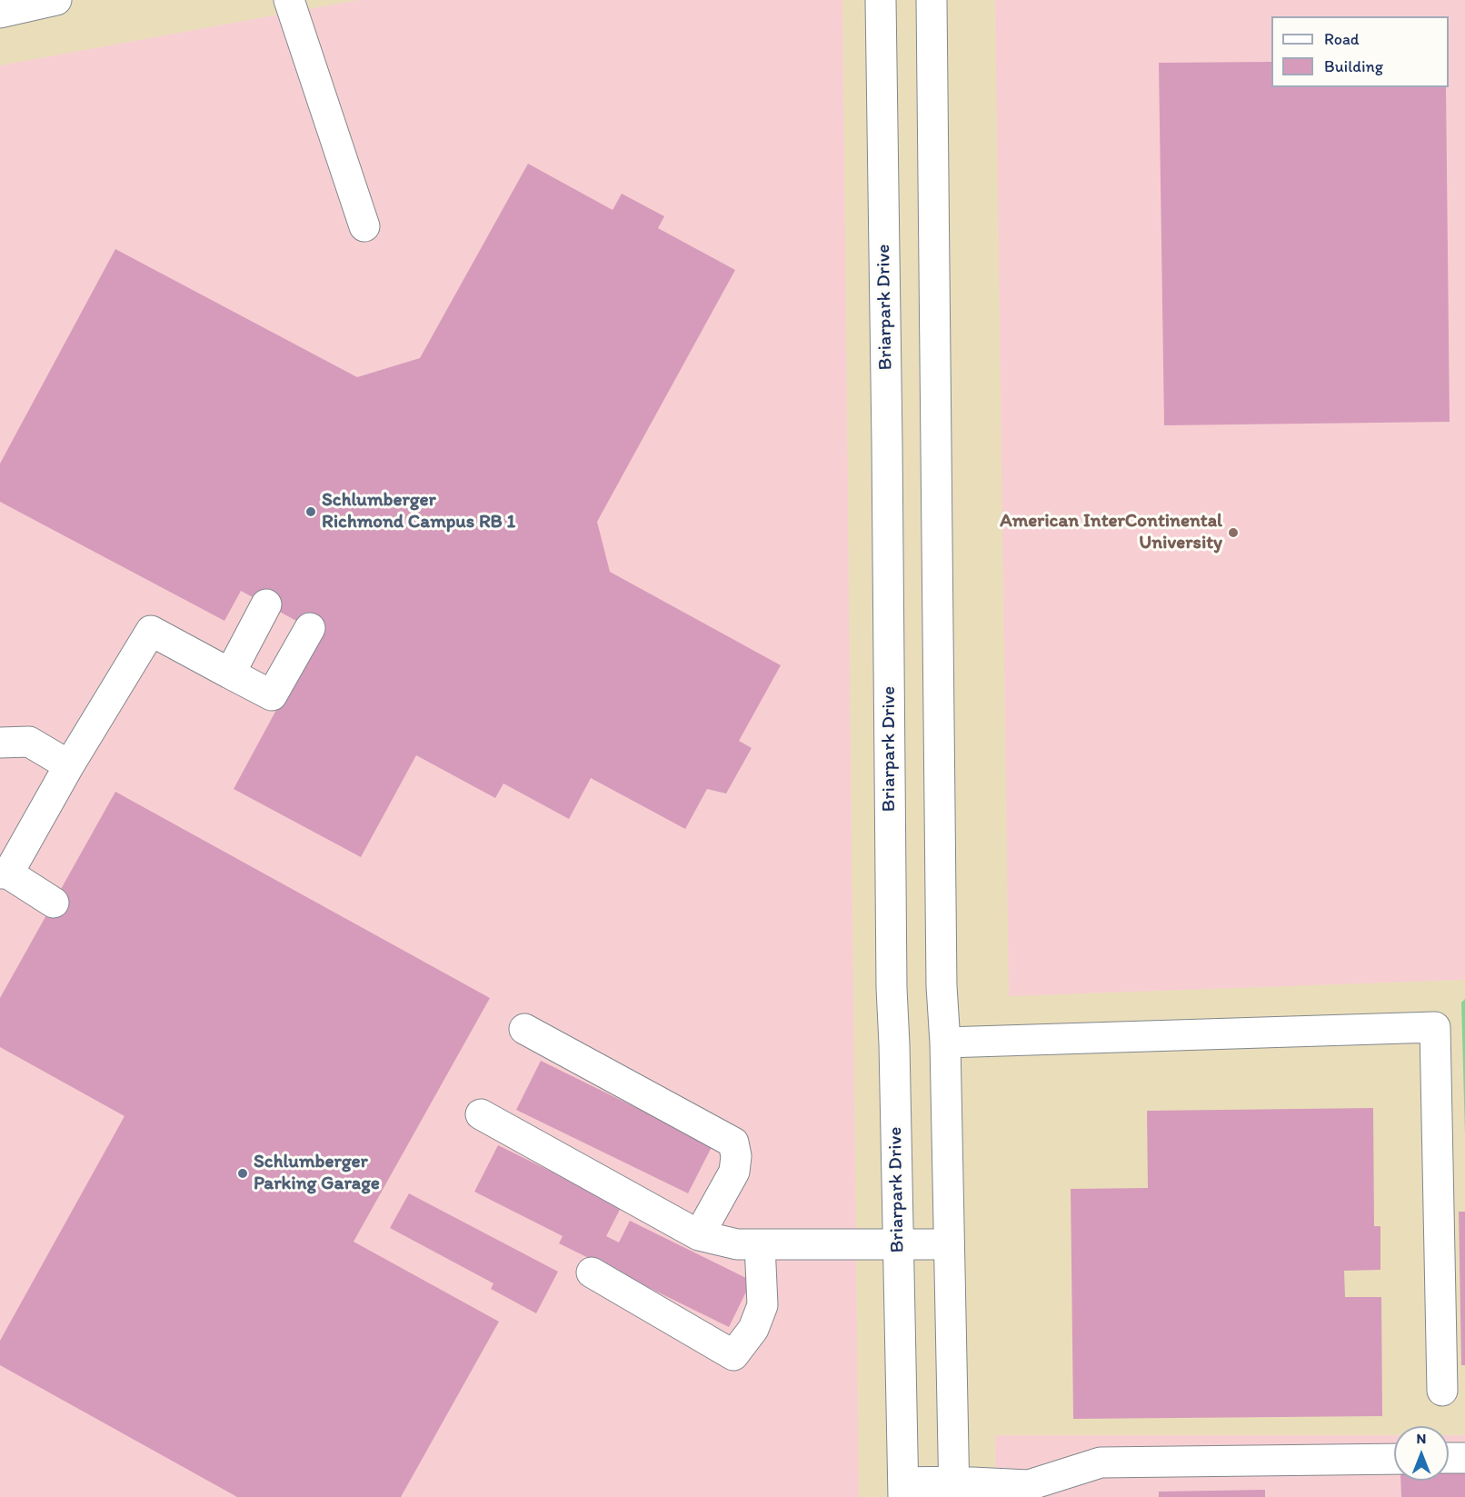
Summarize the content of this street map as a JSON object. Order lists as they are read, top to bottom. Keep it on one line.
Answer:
{"streets":{"street":["Briarpark Drive"]},"places":["Schlumberger Richmond Campus RB 1","American InterContinental University","Schlumberger Parking Garage"],"legend":["Road","Building"],"north":"top"}
